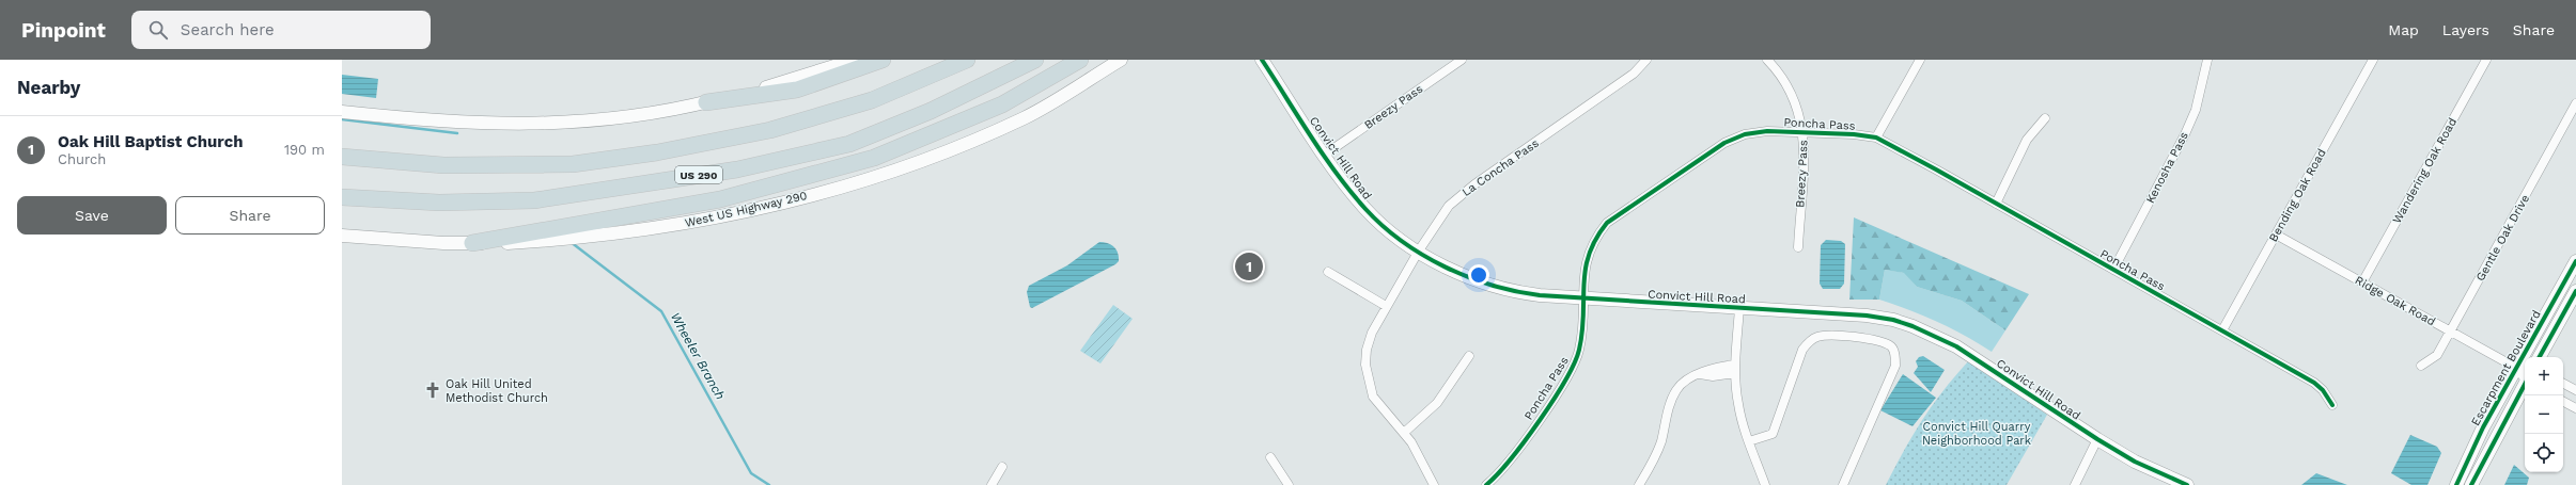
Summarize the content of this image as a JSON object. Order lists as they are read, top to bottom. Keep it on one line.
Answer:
{"streets":{"highway":["US 290"],"main road":["Convict Hill Road","West US Highway 290","Escarpment Boulevard"],"street":["Breezy Pass","Poncha Pass","La Concha Pass","Kenosha Pass","Wandering Oak Road","Bending Oak Road","Gentle Oak Drive","Ridge Oak Road"]},"crossings":[["Breezy Pass","Poncha Pass"],["Breezy Pass","Convict Hill Road"],["Poncha Pass","Convict Hill Road"],["Poncha Pass","Kenosha Pass"],["Poncha Pass","Bending Oak Road"],["Convict Hill Road","La Concha Pass"],["Wandering Oak Road","Ridge Oak Road"],["Bending Oak Road","Ridge Oak Road"],["Gentle Oak Drive","Ridge Oak Road"],["Ridge Oak Road","Escarpment Boulevard"]],"water":["Wheeler Branch"],"parks":["Convict Hill Quarry Neighborhood Park"],"places":{"church":["Oak Hill United Methodist Church"]},"page":{"header":"Pinpoint","search":"Search here","nav":["Map","Layers","Share"],"heading":"Nearby","list":[{"mark":"1","name":"Oak Hill Baptist Church","note":"Church","value":"190 m"}],"buttons":["Save","Share"],"pins":"1","map_buttons":["+","−"]}}
